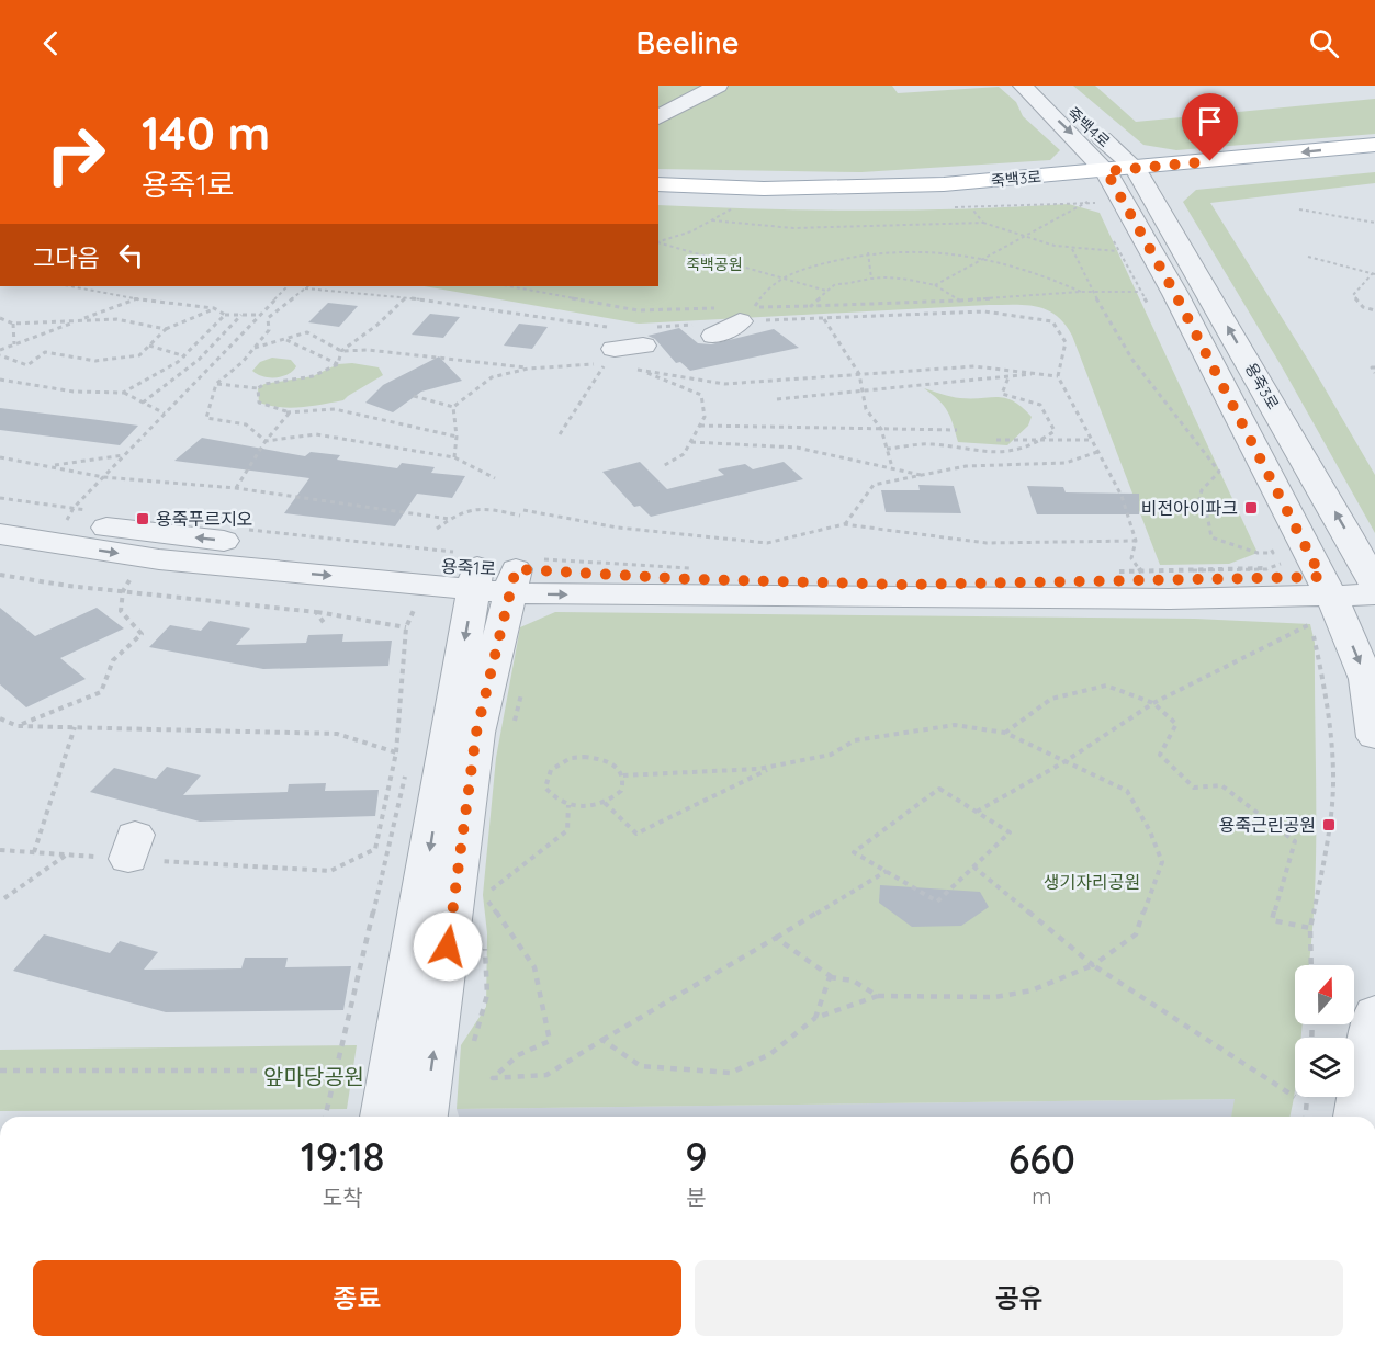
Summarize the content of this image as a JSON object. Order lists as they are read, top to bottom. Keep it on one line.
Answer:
{"streets":{"main road":["죽백3로"],"street":["죽백4로","용죽3로","용죽1로"]},"crossings":[["죽백4로","죽백3로"],["죽백4로","용죽3로"],["죽백4로","용죽1로"],["죽백3로","용죽3로"]],"one_way":["용죽3로"],"parks":["죽백공원","생기자리공원","앞마당공원"],"places":{"transit":["비전아이파크","용죽푸르지오","용죽근린공원"]},"north":"top","page":{"header":"Beeline","turn":["140 m","용죽1로"],"then":"그다음","eta":["19:18","도착","9","분","660","m"],"buttons":["종료","공유"]}}
